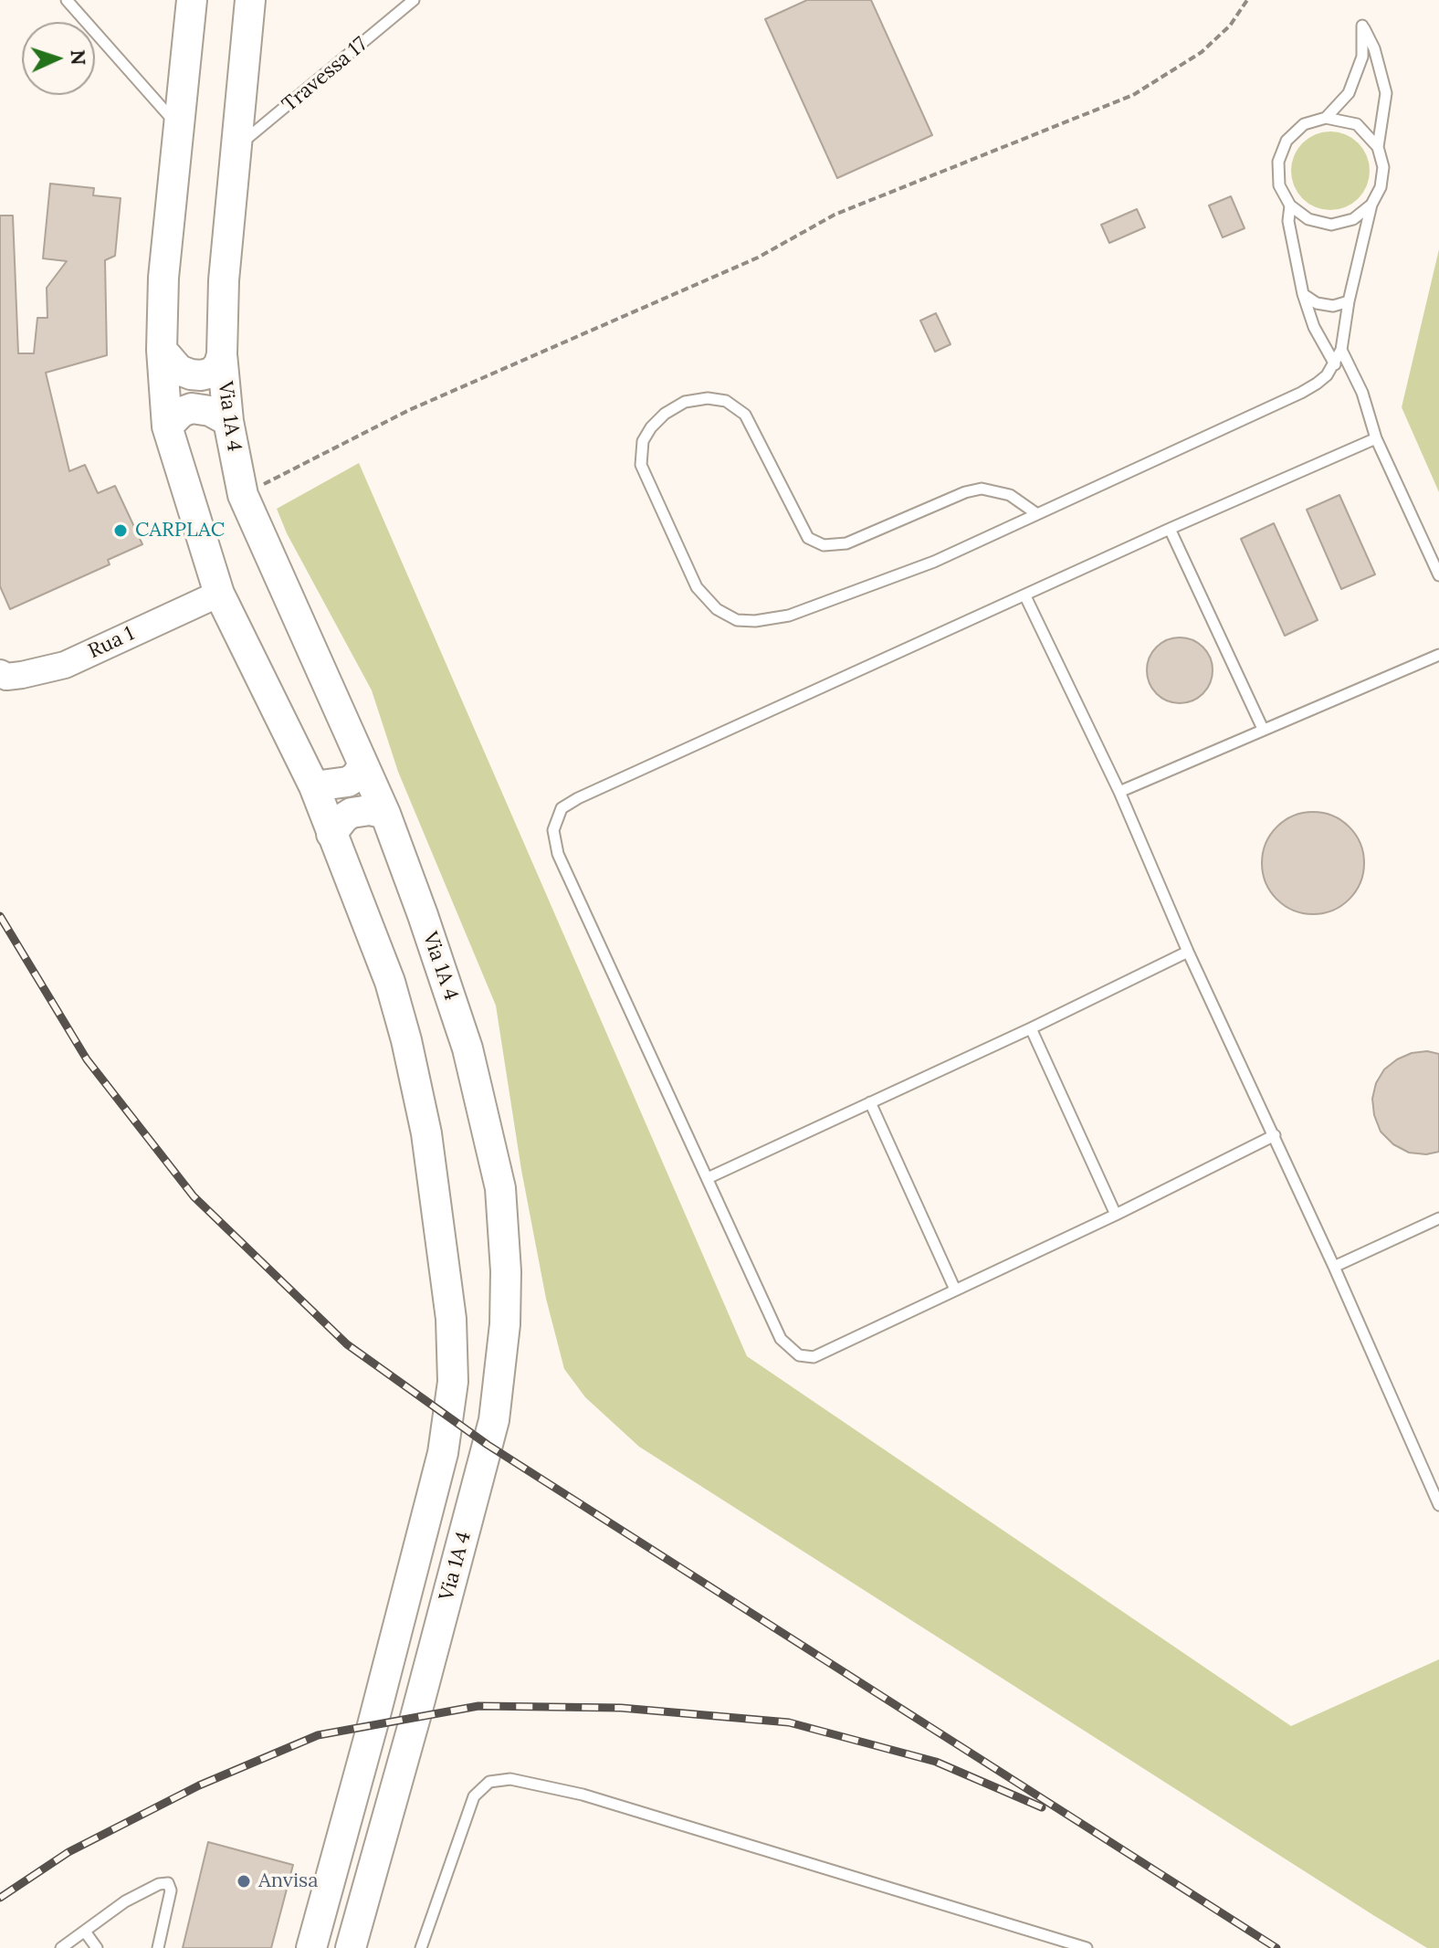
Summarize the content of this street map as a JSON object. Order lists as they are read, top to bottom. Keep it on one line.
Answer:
{"streets":{"main road":["Via 1A 4"],"street":["Rua 1"],"lane":["Travessa 17"]},"crossings":[["Travessa 17","Via 1A 4"],["Via 1A 4","Rua 1"]],"places":["CARPLAC","Anvisa"],"north":"right"}
